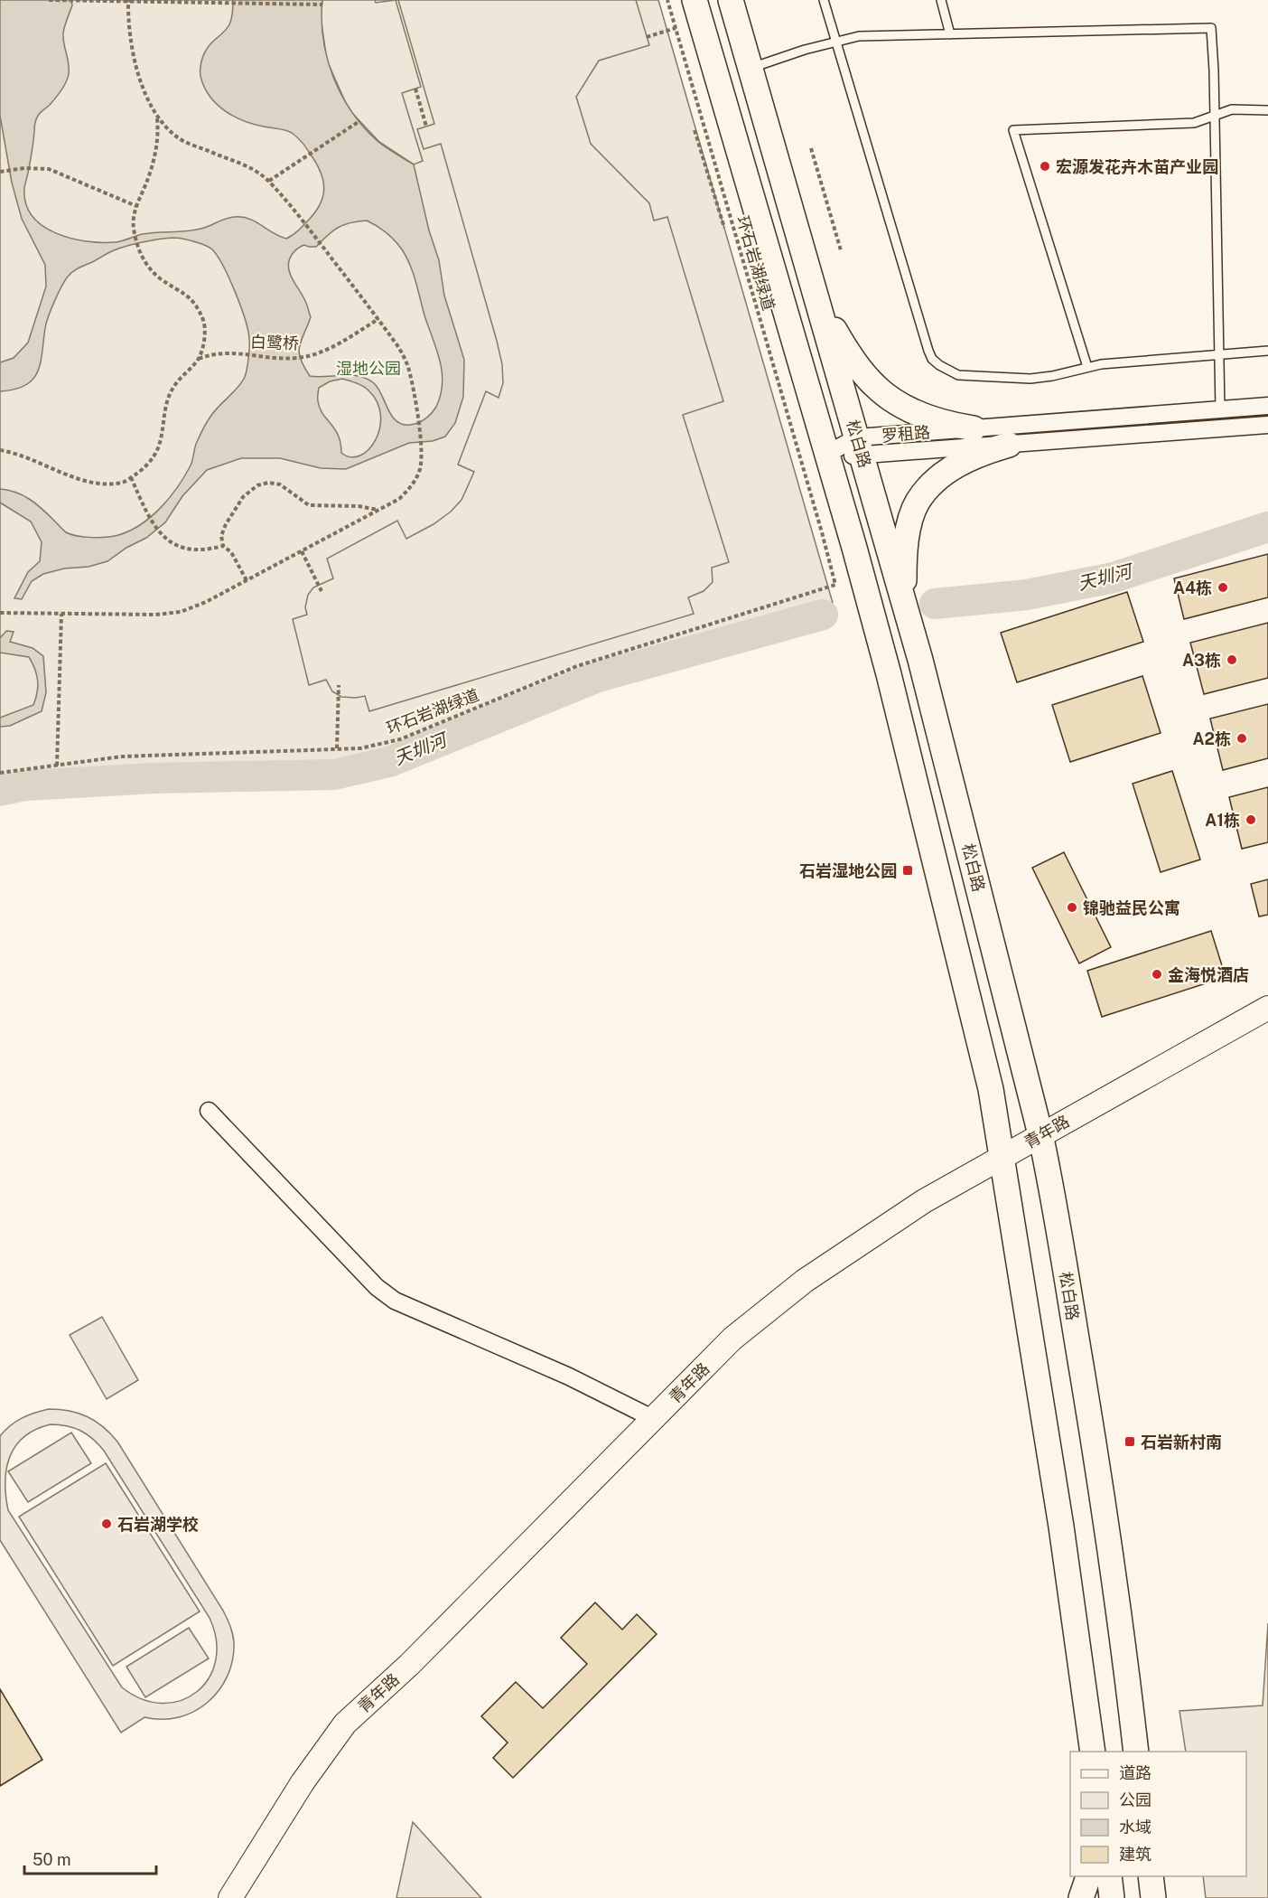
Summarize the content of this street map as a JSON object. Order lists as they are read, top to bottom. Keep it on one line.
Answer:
{"streets":{"main road":["松白路"],"street":["罗租路","青年路"],"path":["环石岩湖绿道","白鹭桥"]},"crossings":[["罗租路","松白路"],["松白路","青年路"]],"water":["天圳河"],"parks":["湿地公园"],"places":{"other":["宏源发花卉木苗产业园","A4栋","A3栋","A2栋","A1栋","锦驰益民公寓","金海悦酒店","石岩湖学校"],"transit":["石岩湿地公园","石岩新村南"]},"legend":["道路","公园","水域","建筑"],"scale_bar":"50 m"}
